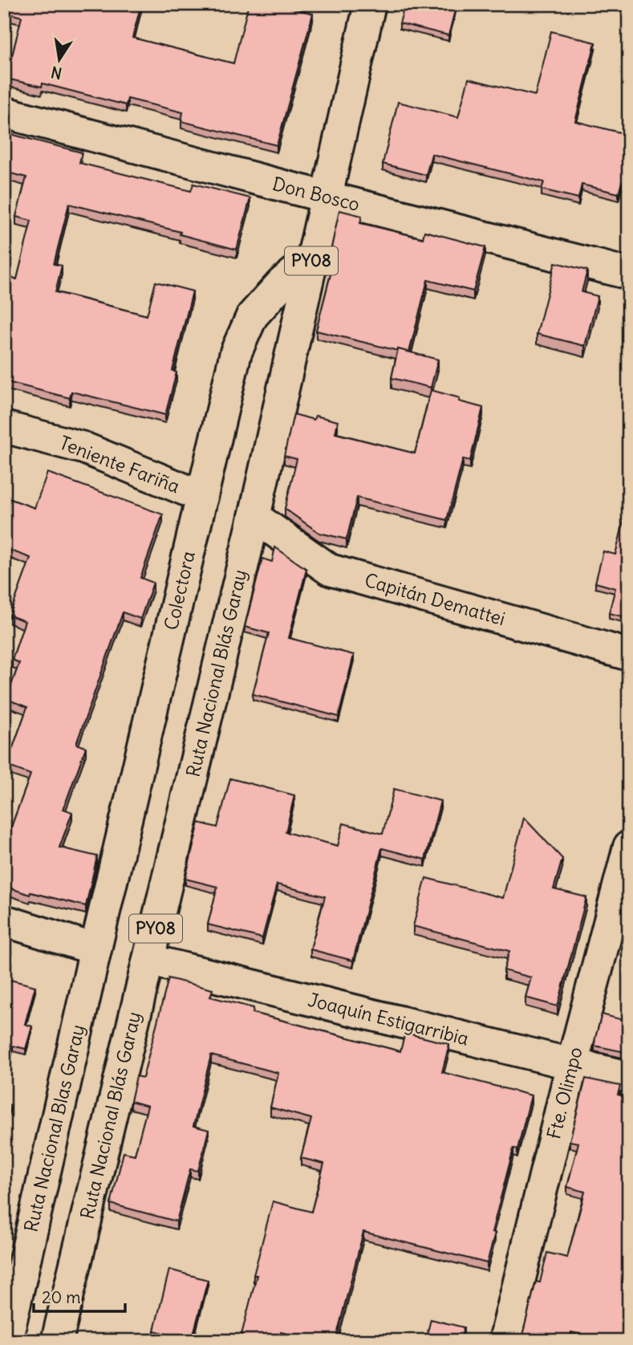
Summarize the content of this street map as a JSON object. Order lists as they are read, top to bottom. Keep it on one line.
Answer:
{"streets":{"main road":["Don Bosco","PY08","Teniente Fariña","Colectora","Capitán Demattei","Ruta Nacional Blás Garay","Joaquín Estigarribia","Fte. Olimpo","Ruta Nacional Blas Garay"]},"crossings":[["Don Bosco","Ruta Nacional Blás Garay"],["Teniente Fariña","Colectora"],["Colectora","Ruta Nacional Blás Garay"],["Colectora","Ruta Nacional Blas Garay"],["Capitán Demattei","Ruta Nacional Blás Garay"],["Ruta Nacional Blás Garay","Joaquín Estigarribia"],["Joaquín Estigarribia","Fte. Olimpo"]],"scale_bar":"20 m","north":"bottom"}
